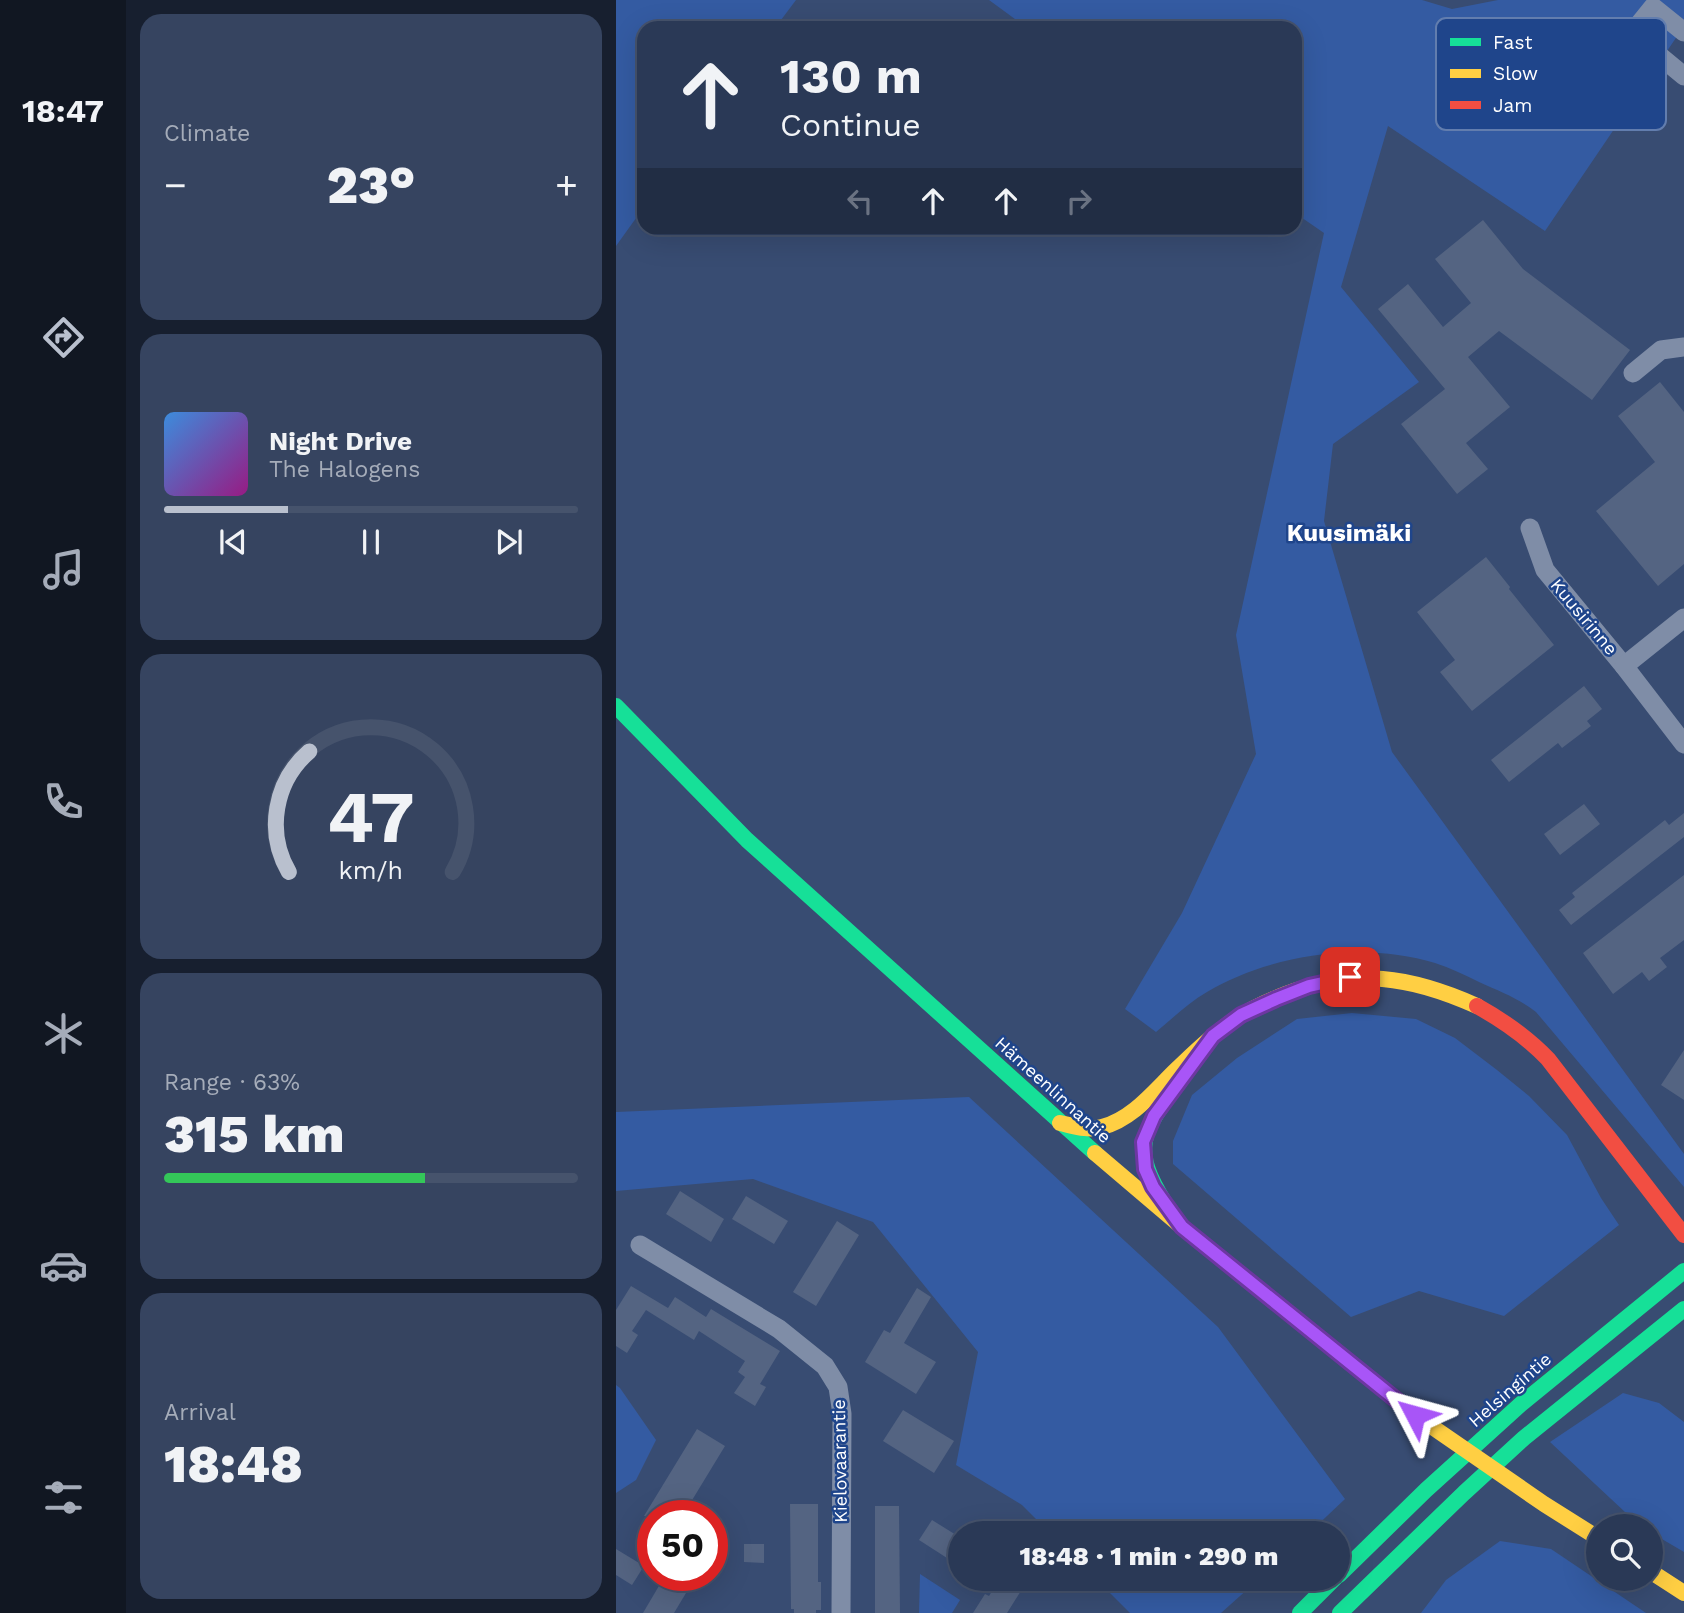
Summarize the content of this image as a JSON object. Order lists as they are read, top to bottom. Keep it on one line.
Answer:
{"streets":{"main road":["Hämeenlinnantie","Helsingintie"],"street":["Kuusirinne","Kielovaarantie"]},"districts":["Kuusimäki"],"legend":["Fast","Slow","Jam"],"page":{"tabs":"18:47","tile":["Climate",["Range · 63%","315 km"],["Arrival","18:48"]],"turn":["130 m","Continue"],"heat":["−","23°","+"],"song":["Night Drive","The Halogens"],"limit":"50","trip":"18:48 · 1 min · 290 m","gauge":["47","km/h"]}}
